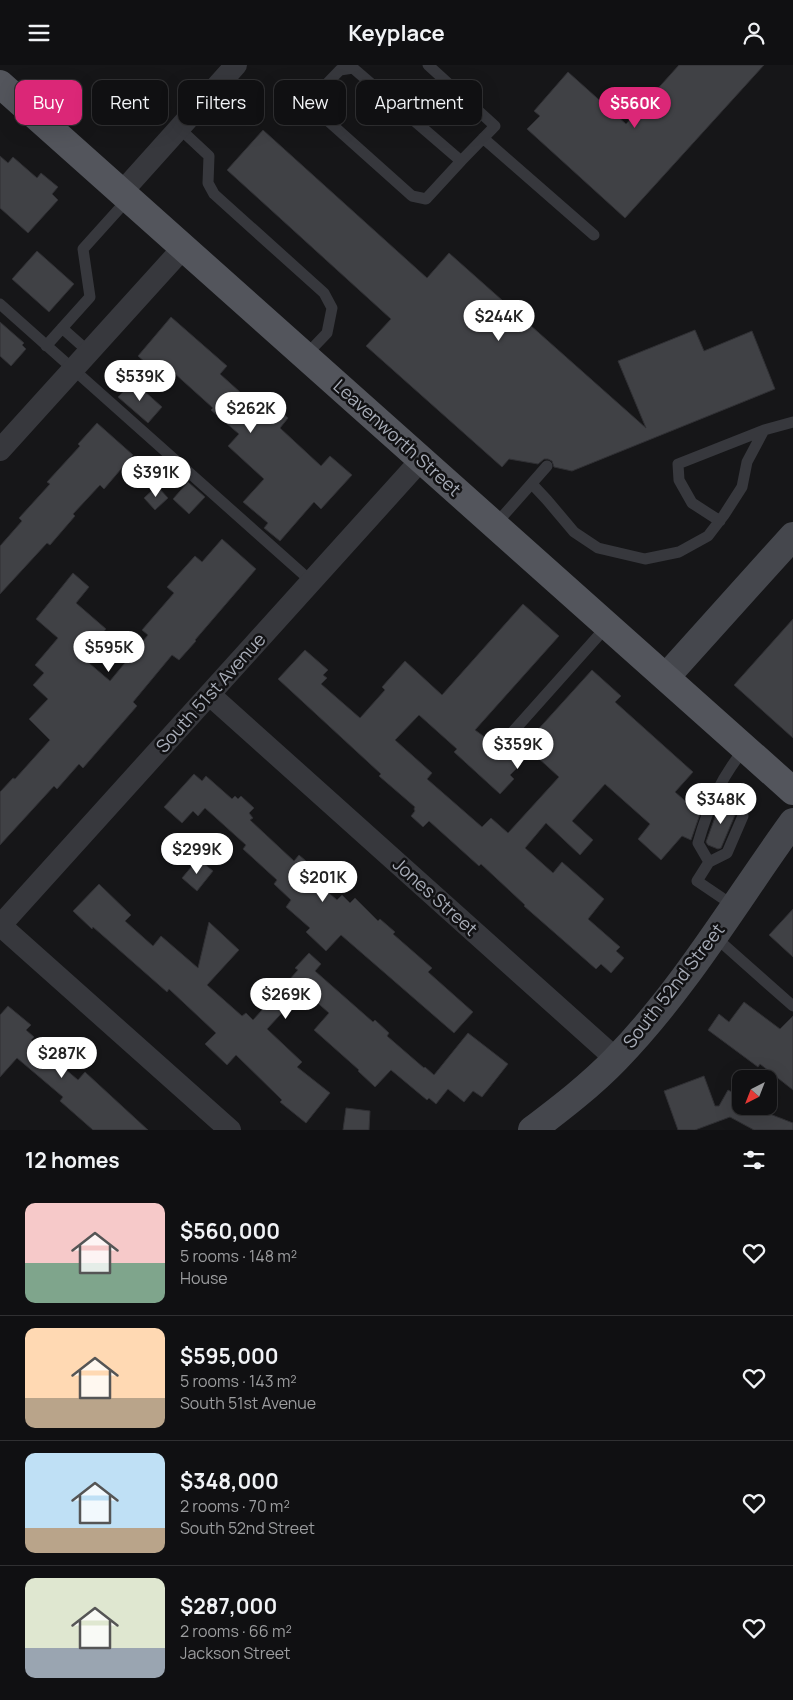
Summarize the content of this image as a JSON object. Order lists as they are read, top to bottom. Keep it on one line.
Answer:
{"streets":{"main road":["Leavenworth Street"],"street":["South 51st Avenue","Jones Street","South 52nd Street"]},"crossings":[["Leavenworth Street","South 51st Avenue"],["South 51st Avenue","Jones Street"],["Jones Street","South 52nd Street"]],"north":"bottom left","page":{"header":"Keyplace","chip":["Buy","Rent","Filters","New","Apartment"],"price":["$560K","$244K","$539K","$262K","$391K","$595K","$359K","$348K","$299K","$201K","$269K","$287K"],"heading":"12 homes","list":[{"name":"$560,000","note":"5 rooms · 148 m² · House"},{"name":"$595,000","note":"5 rooms · 143 m² · South 51st Avenue"},{"name":"$348,000","note":"2 rooms · 70 m² · South 52nd Street"},{"name":"$287,000","note":"2 rooms · 66 m² · Jackson Street"}]}}
